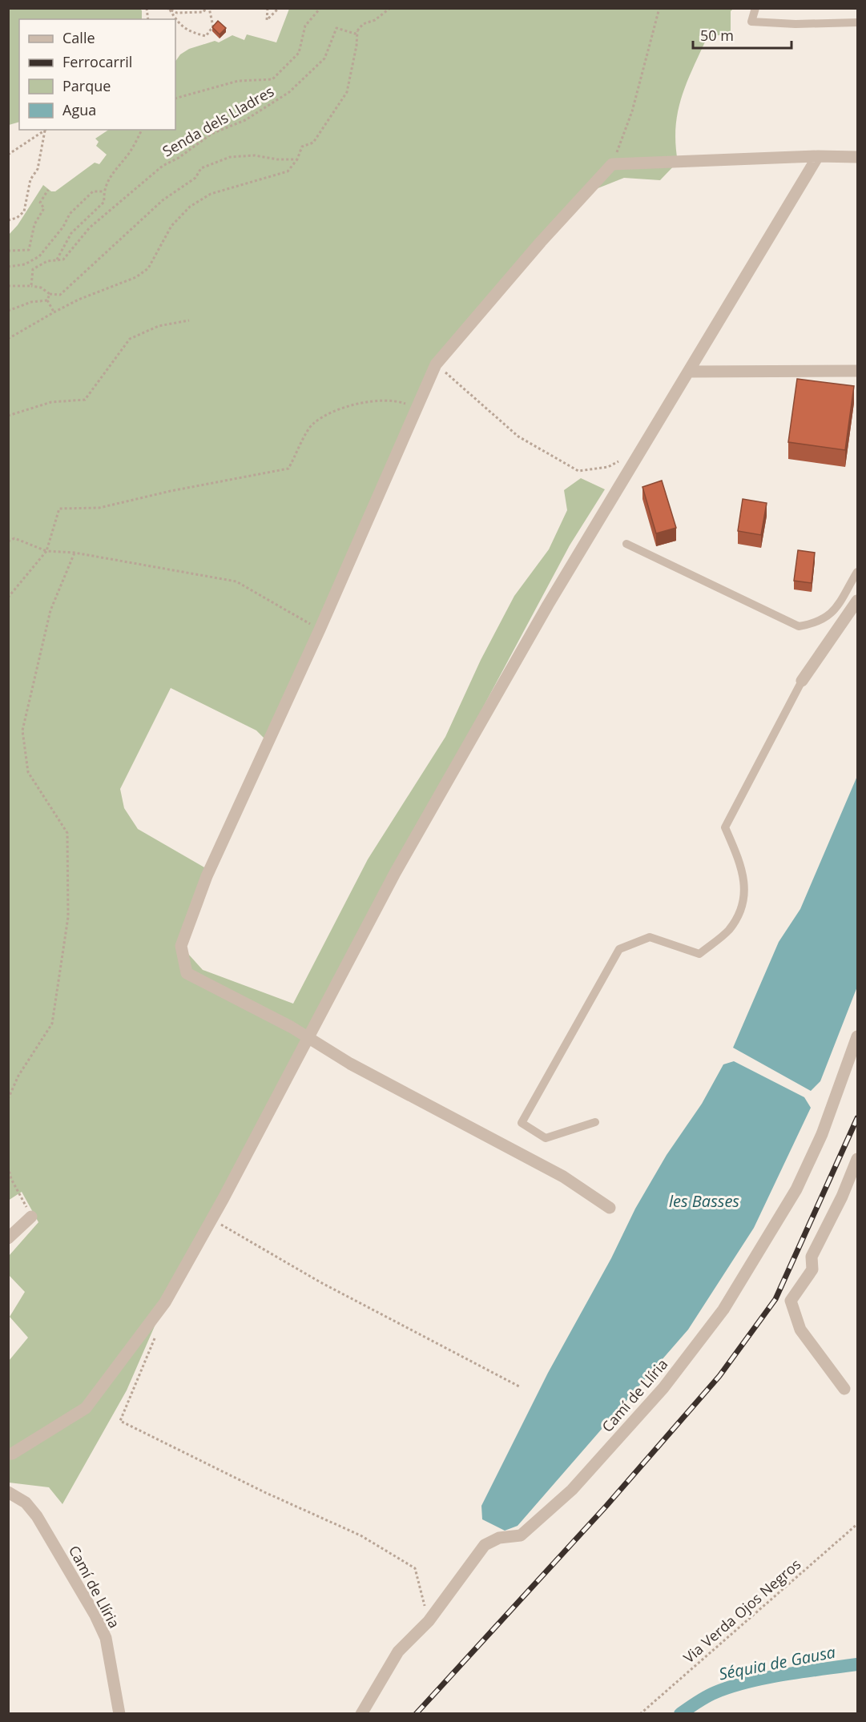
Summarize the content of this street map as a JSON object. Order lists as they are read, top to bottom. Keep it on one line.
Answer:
{"streets":{"street":["Camí de Llíria"],"path":["Senda dels Lladres","Via Verda Ojos Negros"]},"water":["les Basses","Séquia de Gausa"],"legend":["Calle","Ferrocarril","Parque","Agua"],"scale_bar":"50 m"}
